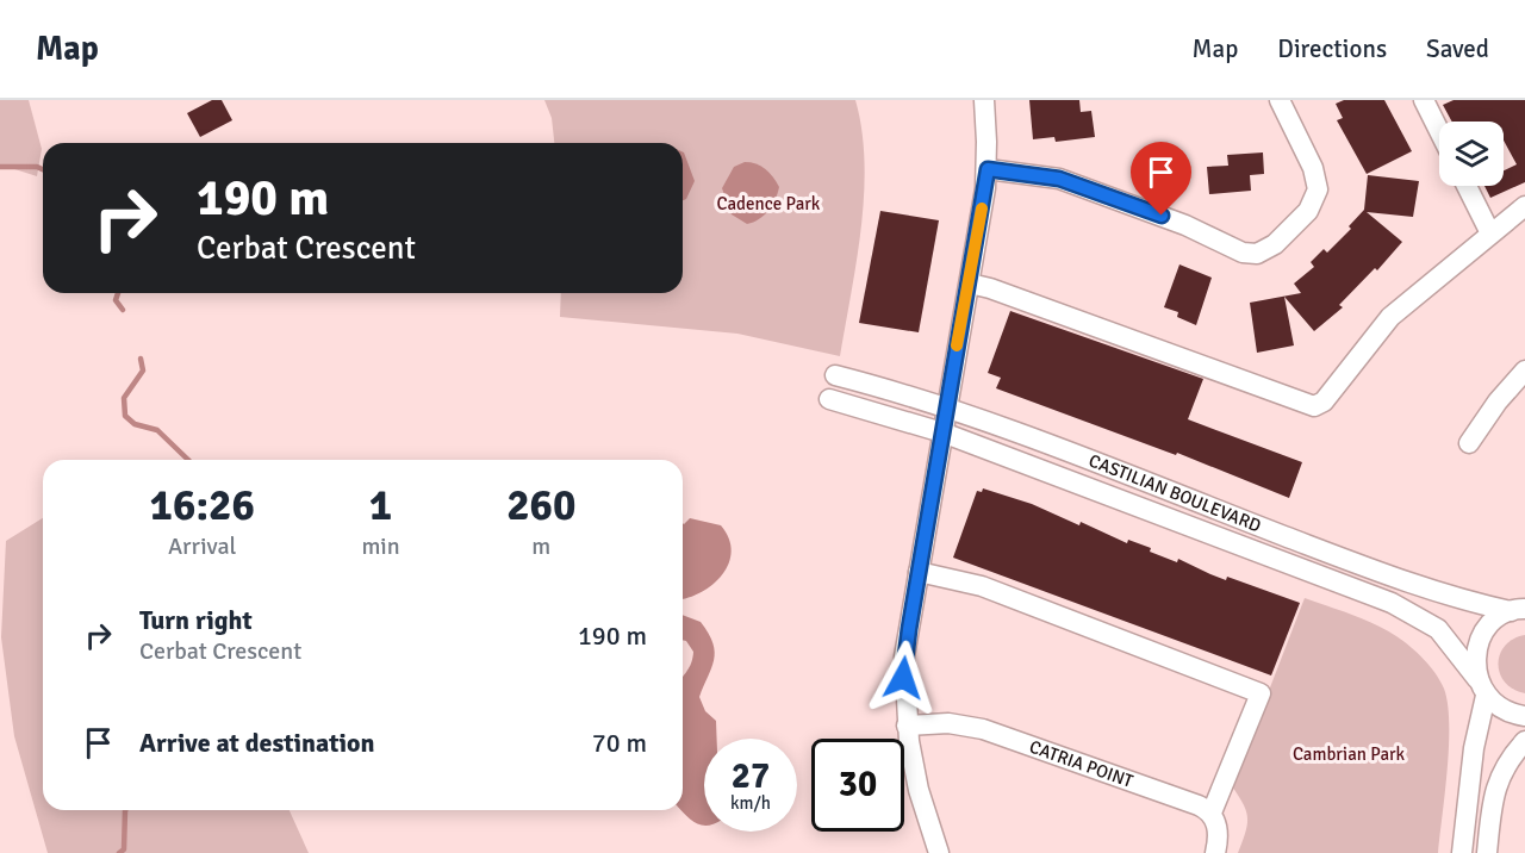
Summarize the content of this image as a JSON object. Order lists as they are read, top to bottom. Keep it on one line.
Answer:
{"streets":{"street":["CASTILIAN BOULEVARD","CATRIA POINT"]},"parks":["Cadence Park","Cambrian Park"],"page":{"header":"Map","nav":["Map","Directions","Saved"],"turn":["190 m","Cerbat Crescent"],"eta":["16:26","Arrival","1","min","260","m"],"list":[{"name":"Turn right","note":"Cerbat Crescent","value":"190 m"},{"name":"Arrive at destination","value":"70 m"}],"speed":"27 km/h","limit":"30"}}
